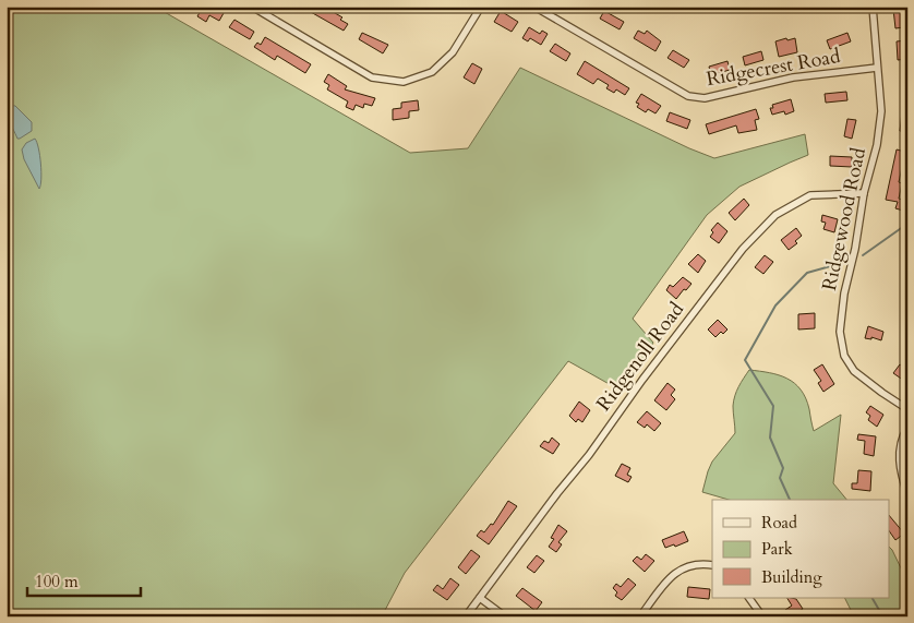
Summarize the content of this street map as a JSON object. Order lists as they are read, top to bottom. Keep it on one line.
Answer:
{"streets":{"street":["Ridgecrest Road","Ridgewood Road","Ridgenoll Road"]},"crossings":[["Ridgecrest Road","Ridgewood Road"],["Ridgewood Road","Ridgenoll Road"]],"legend":["Road","Park","Building"],"scale_bar":"100 m"}
